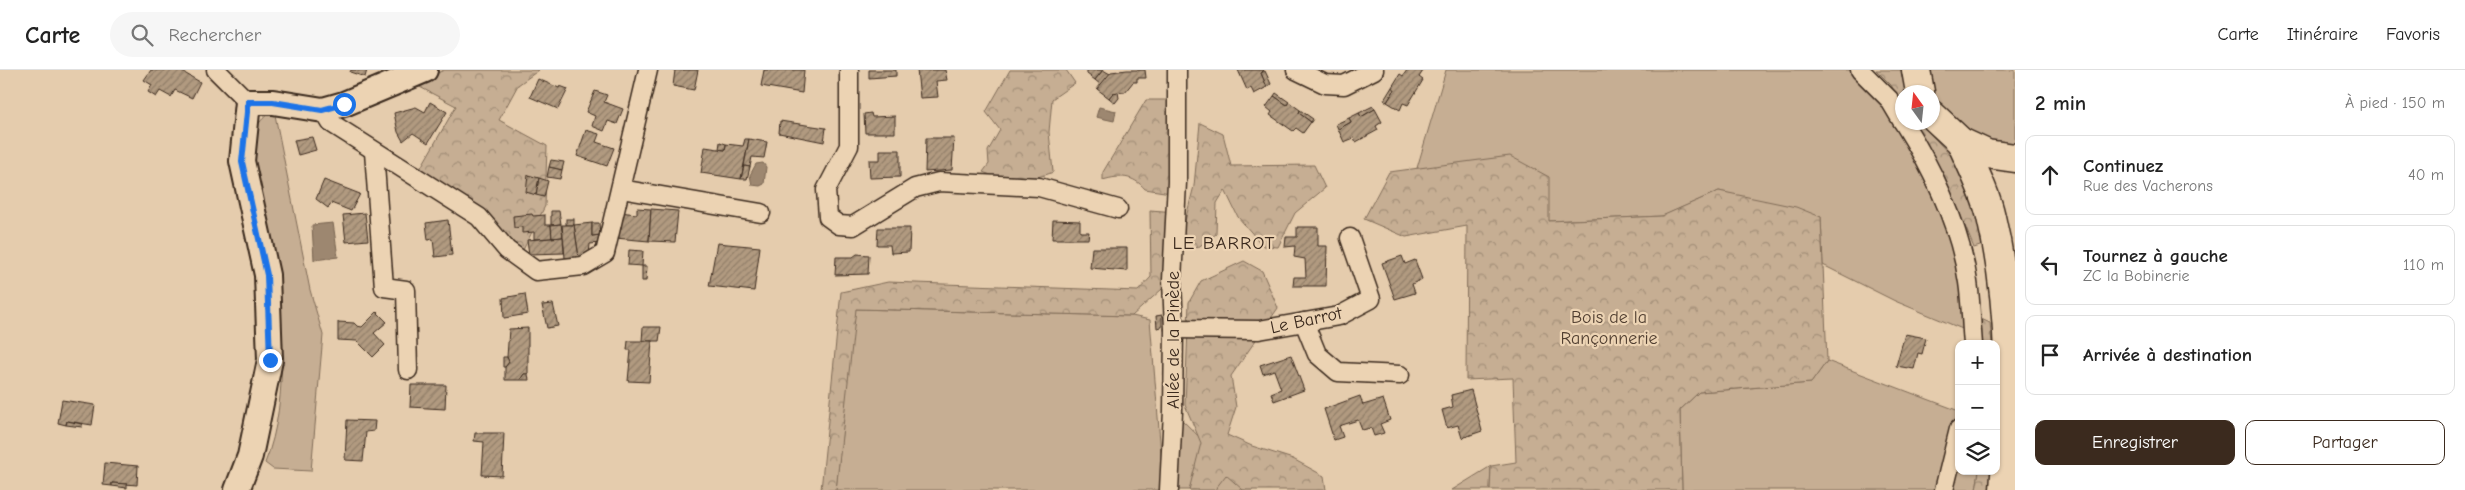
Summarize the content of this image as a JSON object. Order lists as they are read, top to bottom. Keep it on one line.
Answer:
{"streets":{"street":["Le Barrot","Allée de la Pinède"]},"crossings":[["Le Barrot","Allée de la Pinède"]],"districts":["LE BARROT"],"parks":["Bois de la Rançonnerie"],"north":"top","page":{"header":"Carte","search":"Rechercher","nav":["Carte","Itinéraire","Favoris"],"heading":["2 min","À pied · 150 m"],"list":[["Continuez","Rue des Vacherons","40 m"],["Tournez à gauche","ZC la Bobinerie","110 m"],"Arrivée à destination"],"map_buttons":["+","−"],"buttons":["Enregistrer","Partager"]}}
